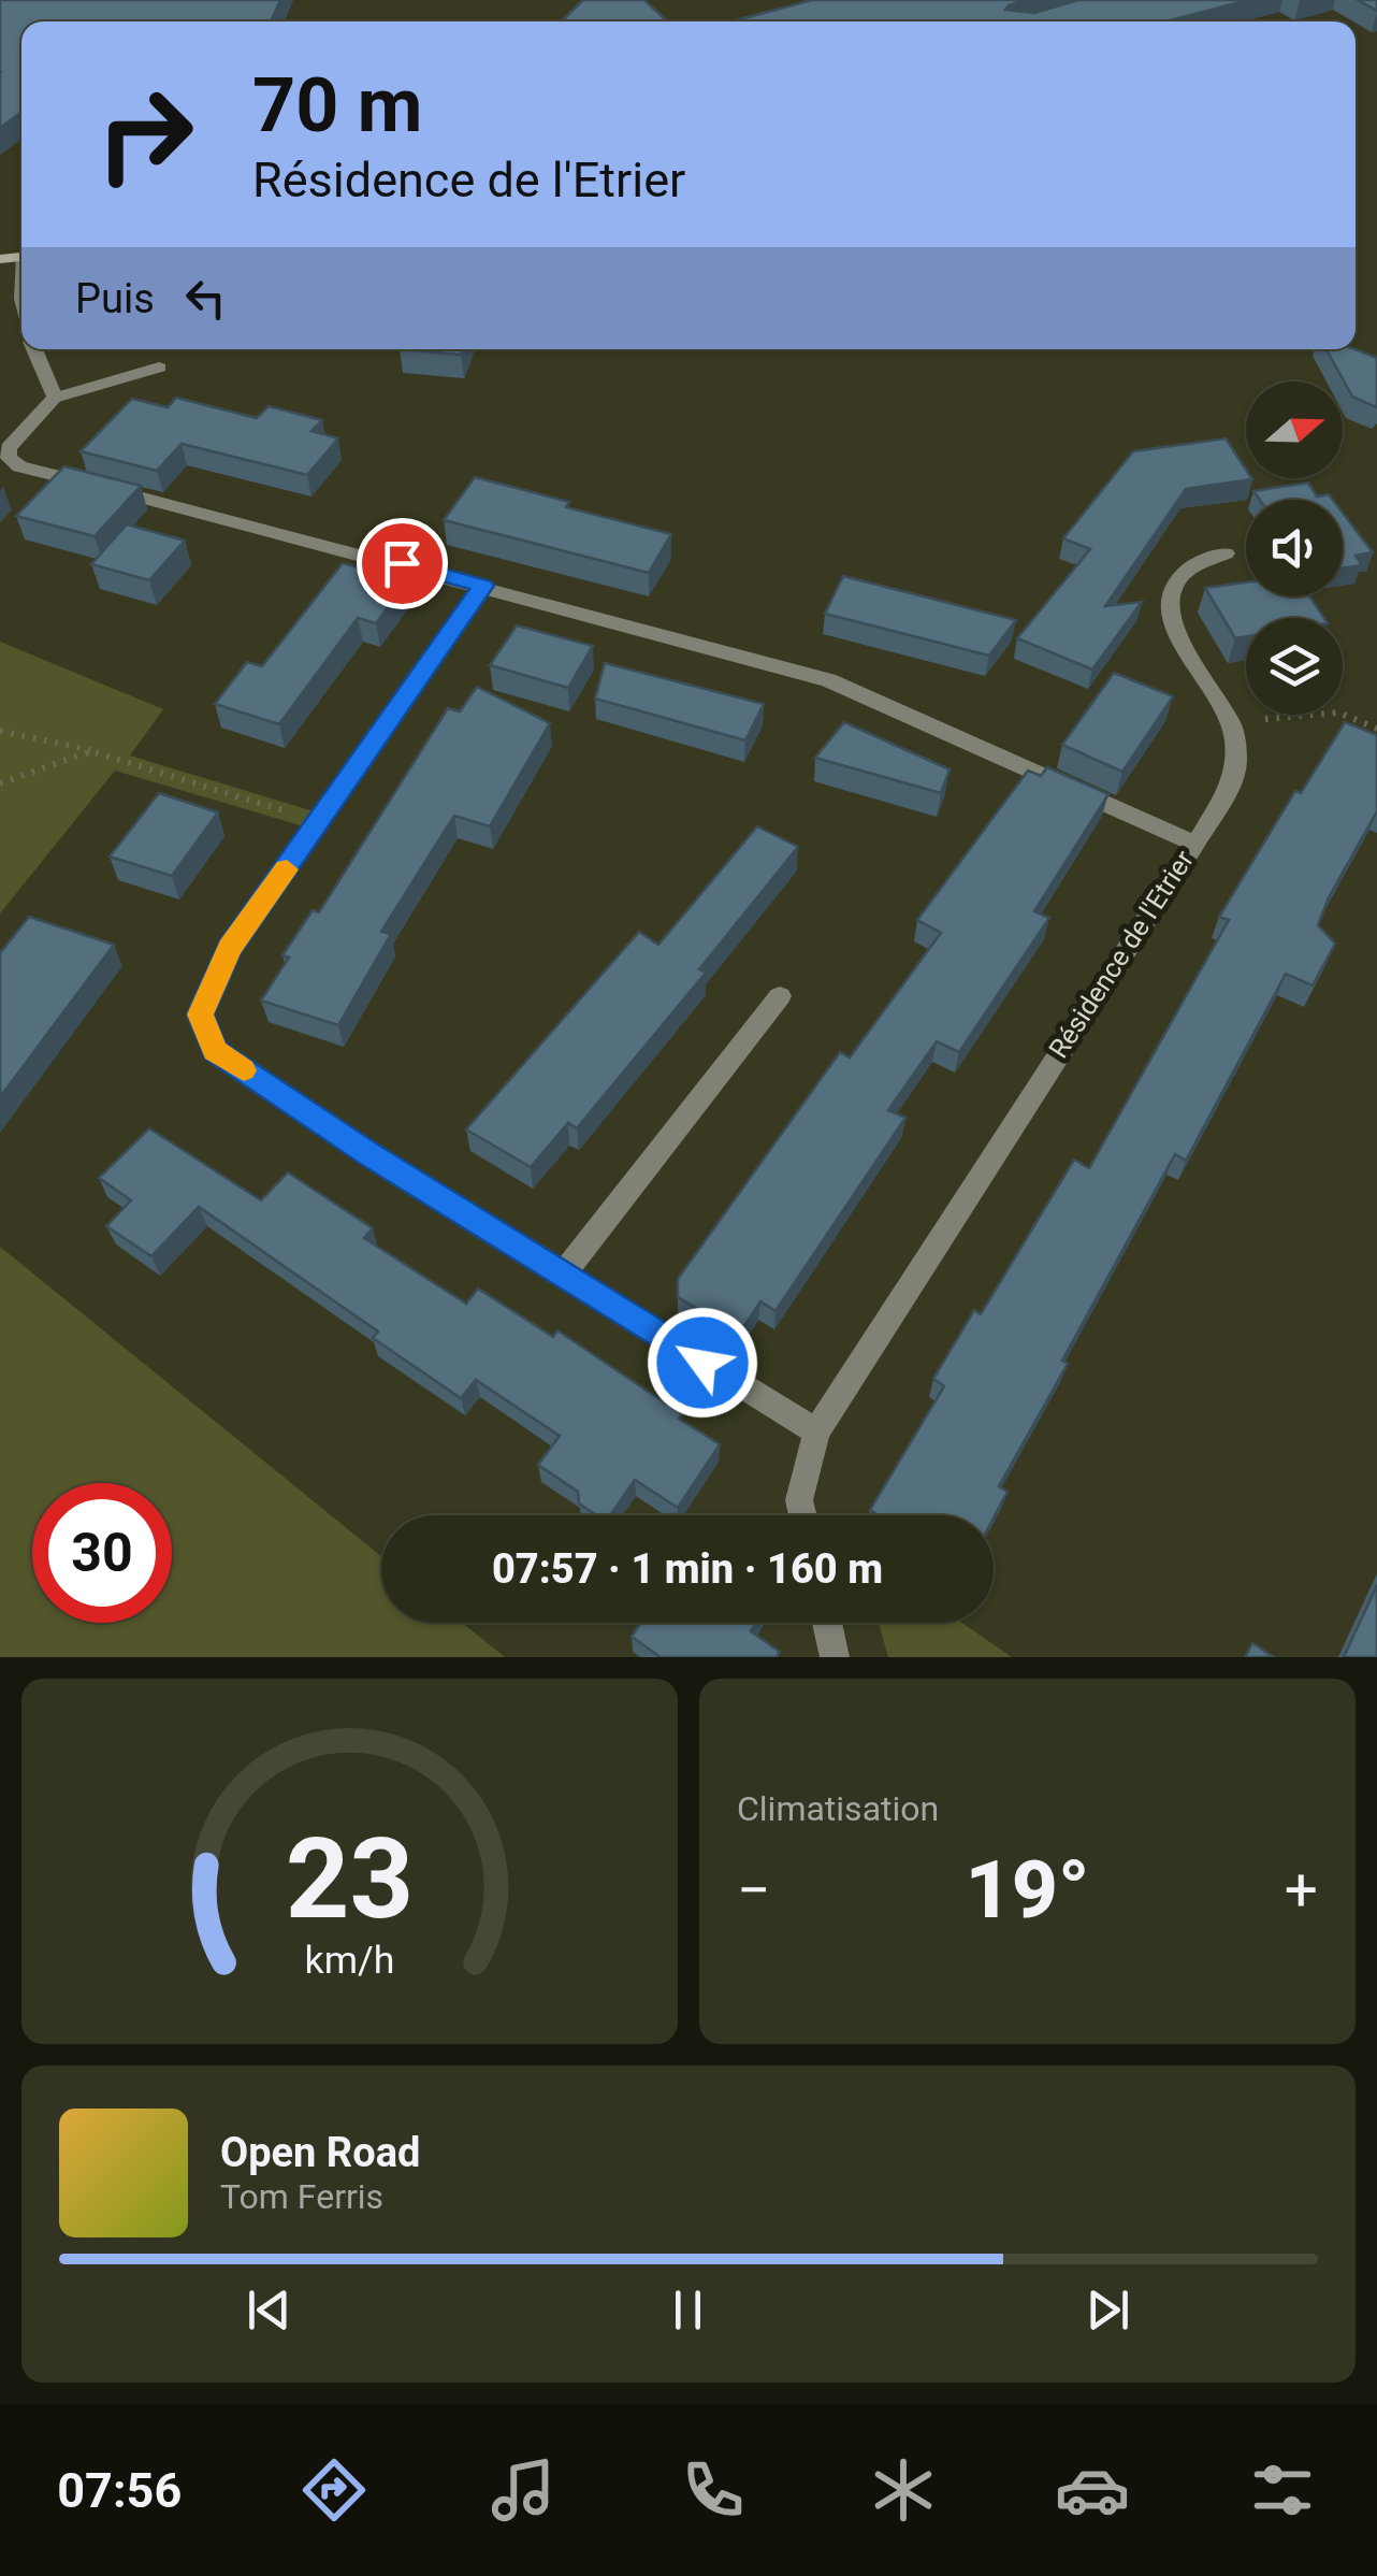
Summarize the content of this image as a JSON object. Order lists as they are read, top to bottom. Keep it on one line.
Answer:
{"streets":{"street":["Résidence de l'Etrier"]},"north":"right","page":{"turn":["70 m","Résidence de l'Etrier"],"then":"Puis","limit":"30","trip":"07:57 · 1 min · 160 m","tile":"Climatisation","heat":["−","19°","+"],"song":["Open Road","Tom Ferris"],"tabs":"07:56","gauge":["23","km/h"]}}
